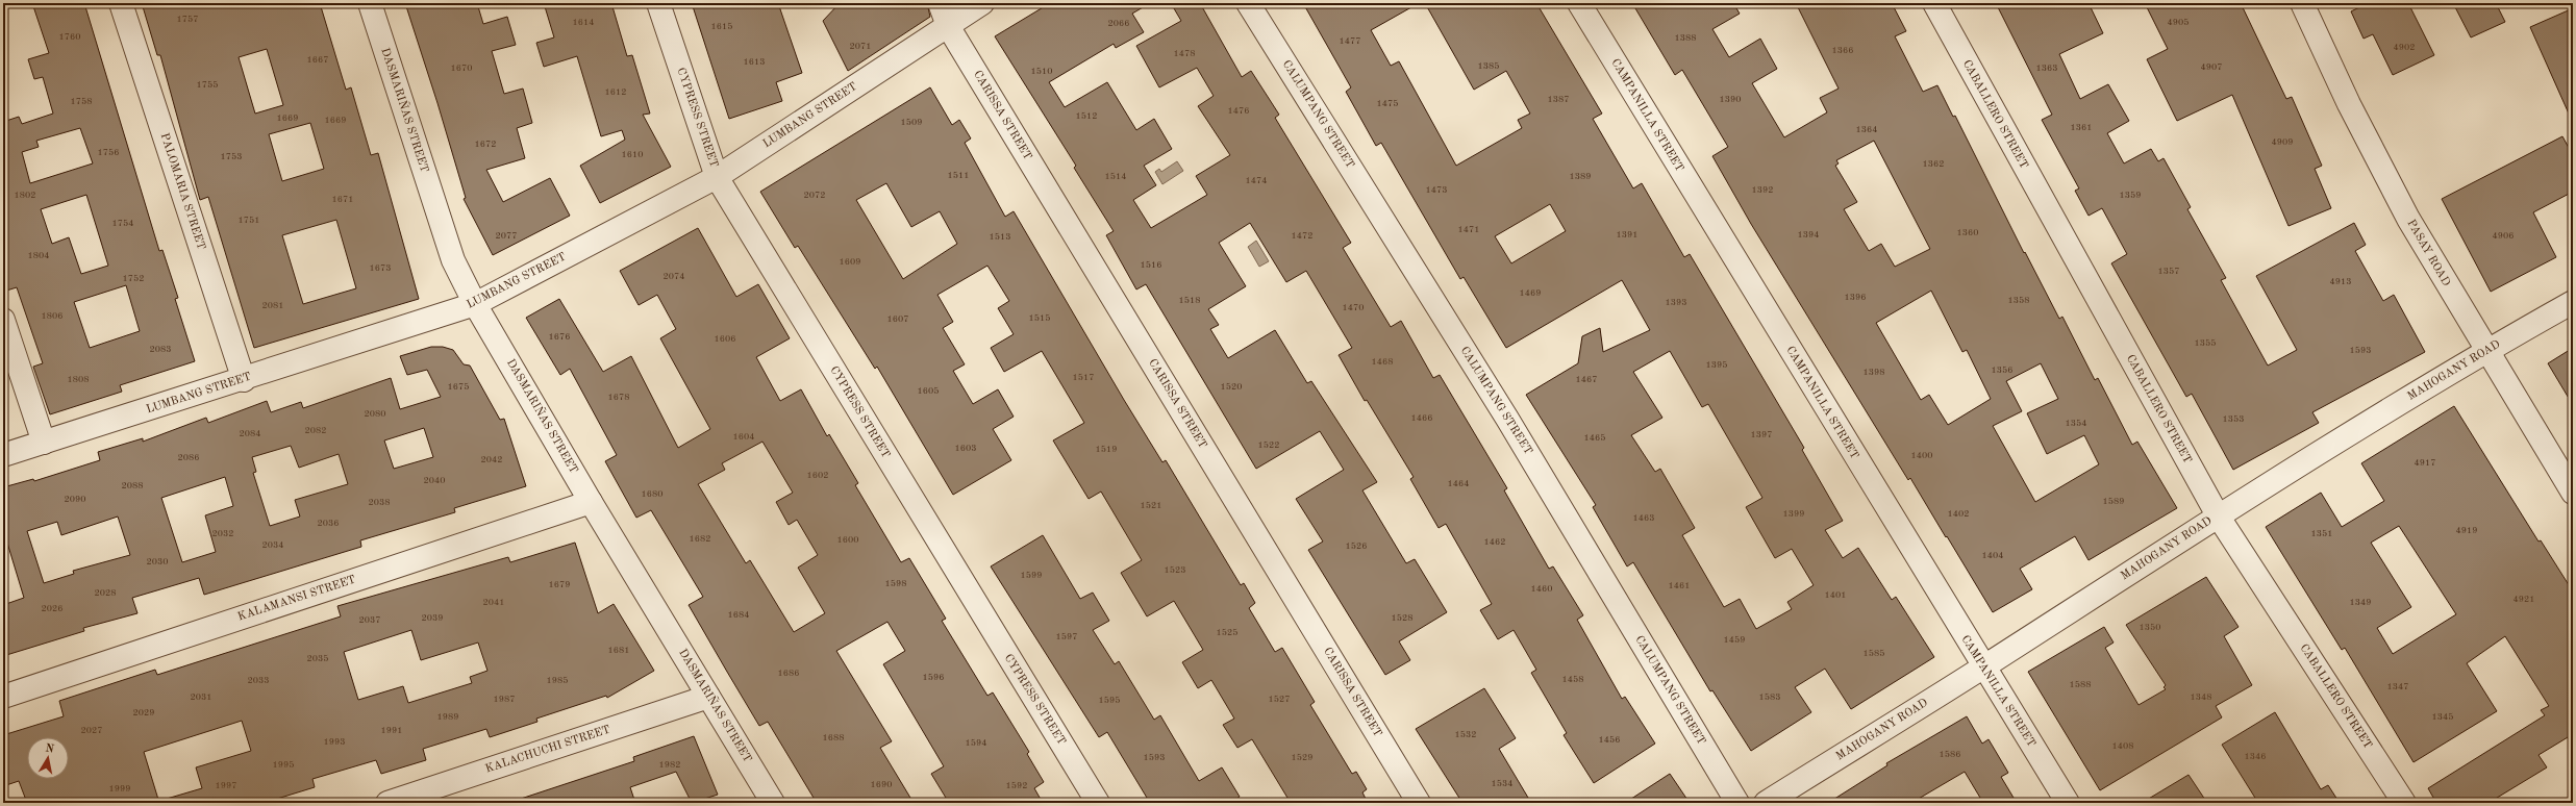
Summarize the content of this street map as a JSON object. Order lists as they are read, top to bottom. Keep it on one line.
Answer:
{"streets":{"street":["DASMARIÑAS STREET","CALUMPANG STREET","CABALLERO STREET","LUMBANG STREET","CARISSA STREET","CAMPANILLA STREET","CYPRESS STREET","PALOMARIA STREET","PASAY ROAD","MAHOGANY ROAD","KALAMANSI STREET","KALACHUCHI STREET"]},"crossings":[["DASMARIÑAS STREET","LUMBANG STREET"],["DASMARIÑAS STREET","KALAMANSI STREET"],["DASMARIÑAS STREET","KALACHUCHI STREET"],["CABALLERO STREET","MAHOGANY ROAD"],["LUMBANG STREET","CARISSA STREET"],["LUMBANG STREET","CYPRESS STREET"],["LUMBANG STREET","PALOMARIA STREET"],["CAMPANILLA STREET","MAHOGANY ROAD"],["PASAY ROAD","MAHOGANY ROAD"]],"house_numbers":["1757","1614","4905","2066","1615","1760","1388","1477","2071","4902","1366","1478","1667","1613","1385","4907","1670","1363","1510","1755","1612","1387","1390","1758","1475","1476","1512","1669","1669","1509","1361","1364","4909","1672","1756","1610","1753","1362","1511","1514","1389","1474","1473","1392","1802","2072","1359","1671","1751","1754","1471","1360","1391","1394","2077","1472","4906","1513","1804","1609","1516","1673","1357","2074","1752","4913","1469","1396","1518","1358","1393","2081","1470","1806","1515","1607","1676","1606","1355","2083","1593","1468","1395","1356","1398","1517","1808","1467","1675","1520","1605","1678","2080","1466","1353","1354","2082","2084","1397","1604","1465","1522","1603","1519","1400","2086","2042","4917","1602","2040","1464","2088","1680","2090","1589","2038","1521","1399","1402","1463","2036","4919","2032","1351","1682","1600","1462","2034","1526","1404","2030","1523","1599","1598","1679","1461","1460","2028","1401","4921","2041","1349","2026","1684","2039","1528","2037","1350","1525","1597","1459","1681","1585","2035","1686","1596","1458","2033","1985","1588","1347","2031","1583","1348","1987","1527","1595","2029","1989","1345","2027","1991","1532","1688","1456","1993","1594","1408","1586","1346","1593","1529","1995","1982","1534","1690","1997","1592","1999"],"north":"top"}
